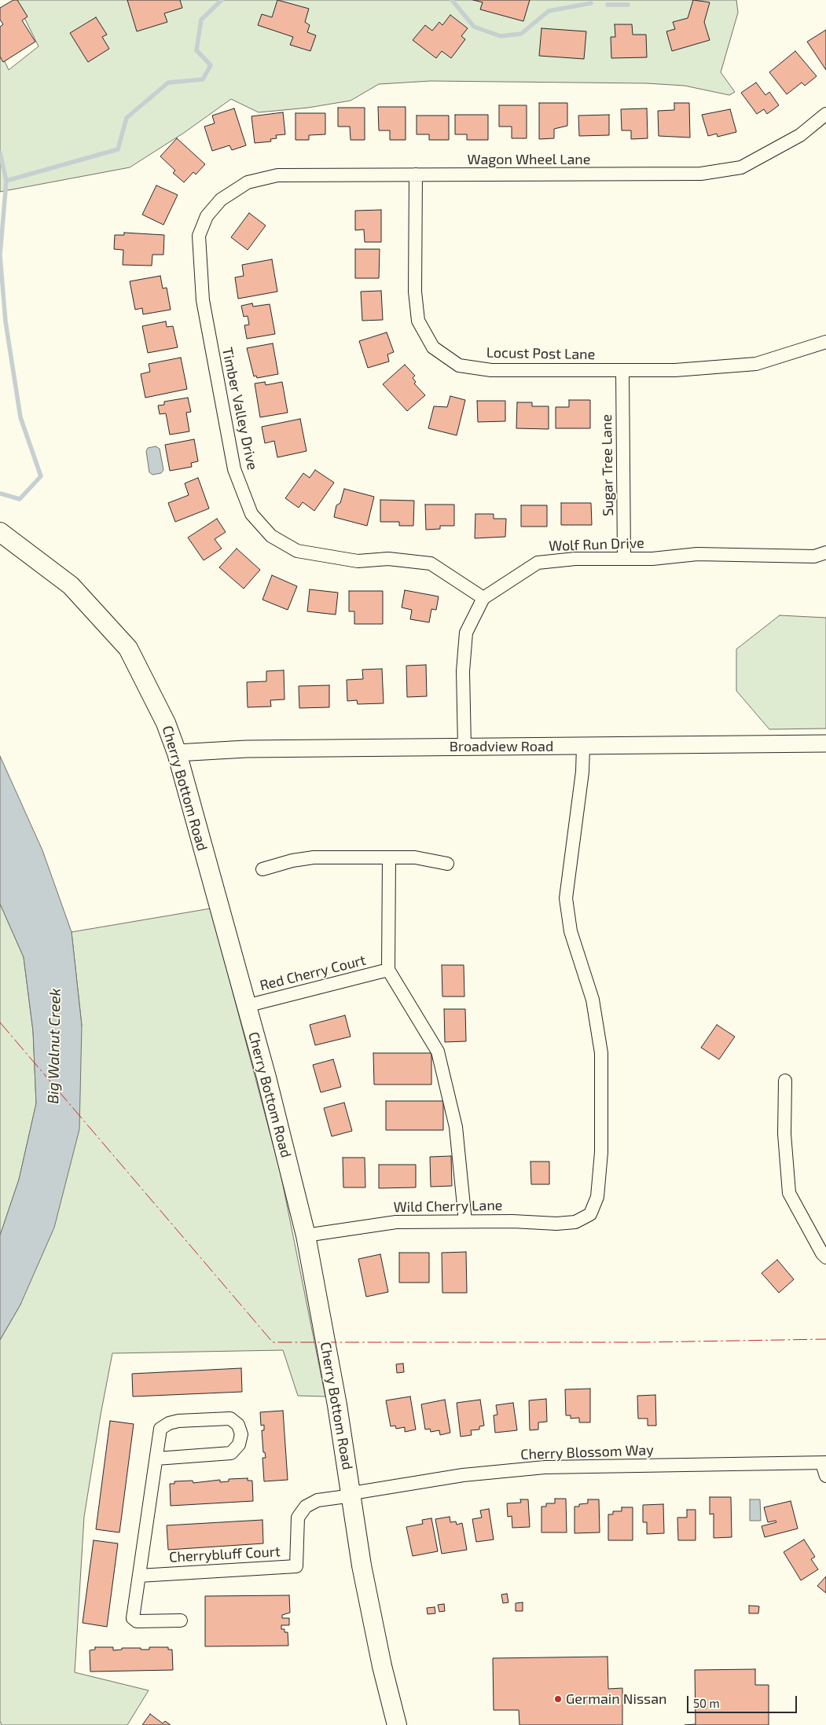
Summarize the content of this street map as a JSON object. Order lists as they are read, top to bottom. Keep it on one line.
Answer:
{"streets":{"main road":["Cherry Bottom Road"],"street":["Wagon Wheel Lane","Locust Post Lane","Timber Valley Drive","Sugar Tree Lane","Wolf Run Drive","Broadview Road","Red Cherry Court","Wild Cherry Lane","Cherry Blossom Way","Cherrybluff Court"]},"crossings":[["Wagon Wheel Lane","Locust Post Lane"],["Wagon Wheel Lane","Timber Valley Drive"],["Locust Post Lane","Sugar Tree Lane"],["Timber Valley Drive","Wolf Run Drive"],["Sugar Tree Lane","Wolf Run Drive"],["Broadview Road","Cherry Bottom Road"],["Broadview Road","Wild Cherry Lane"],["Cherry Bottom Road","Red Cherry Court"],["Cherry Bottom Road","Wild Cherry Lane"],["Cherry Bottom Road","Cherry Blossom Way"],["Cherry Bottom Road","Cherrybluff Court"],["Red Cherry Court","Wild Cherry Lane"],["Cherry Blossom Way","Cherrybluff Court"]],"water":["Big Walnut Creek"],"places":["Germain Nissan"],"scale_bar":"50 m"}
